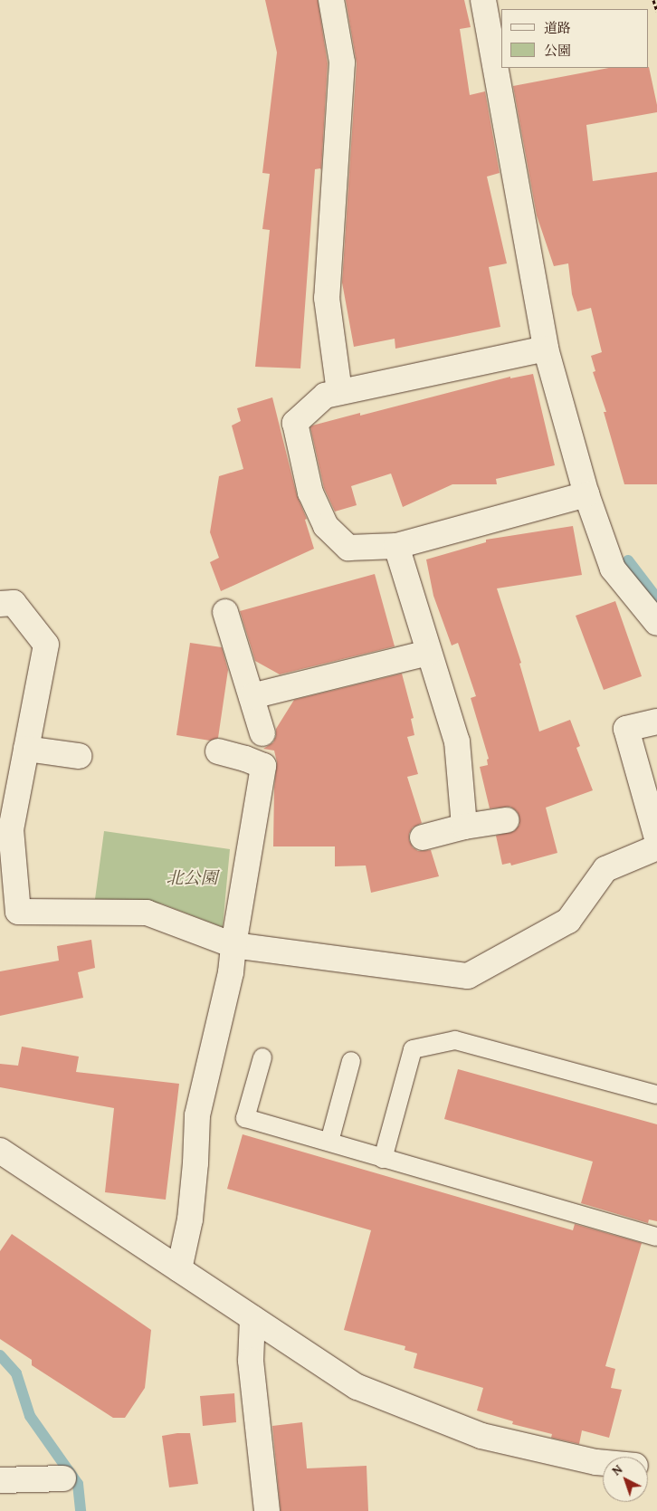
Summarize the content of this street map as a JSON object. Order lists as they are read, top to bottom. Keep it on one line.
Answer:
{"parks":["北公園"],"legend":["道路","公園"],"north":"top left"}
